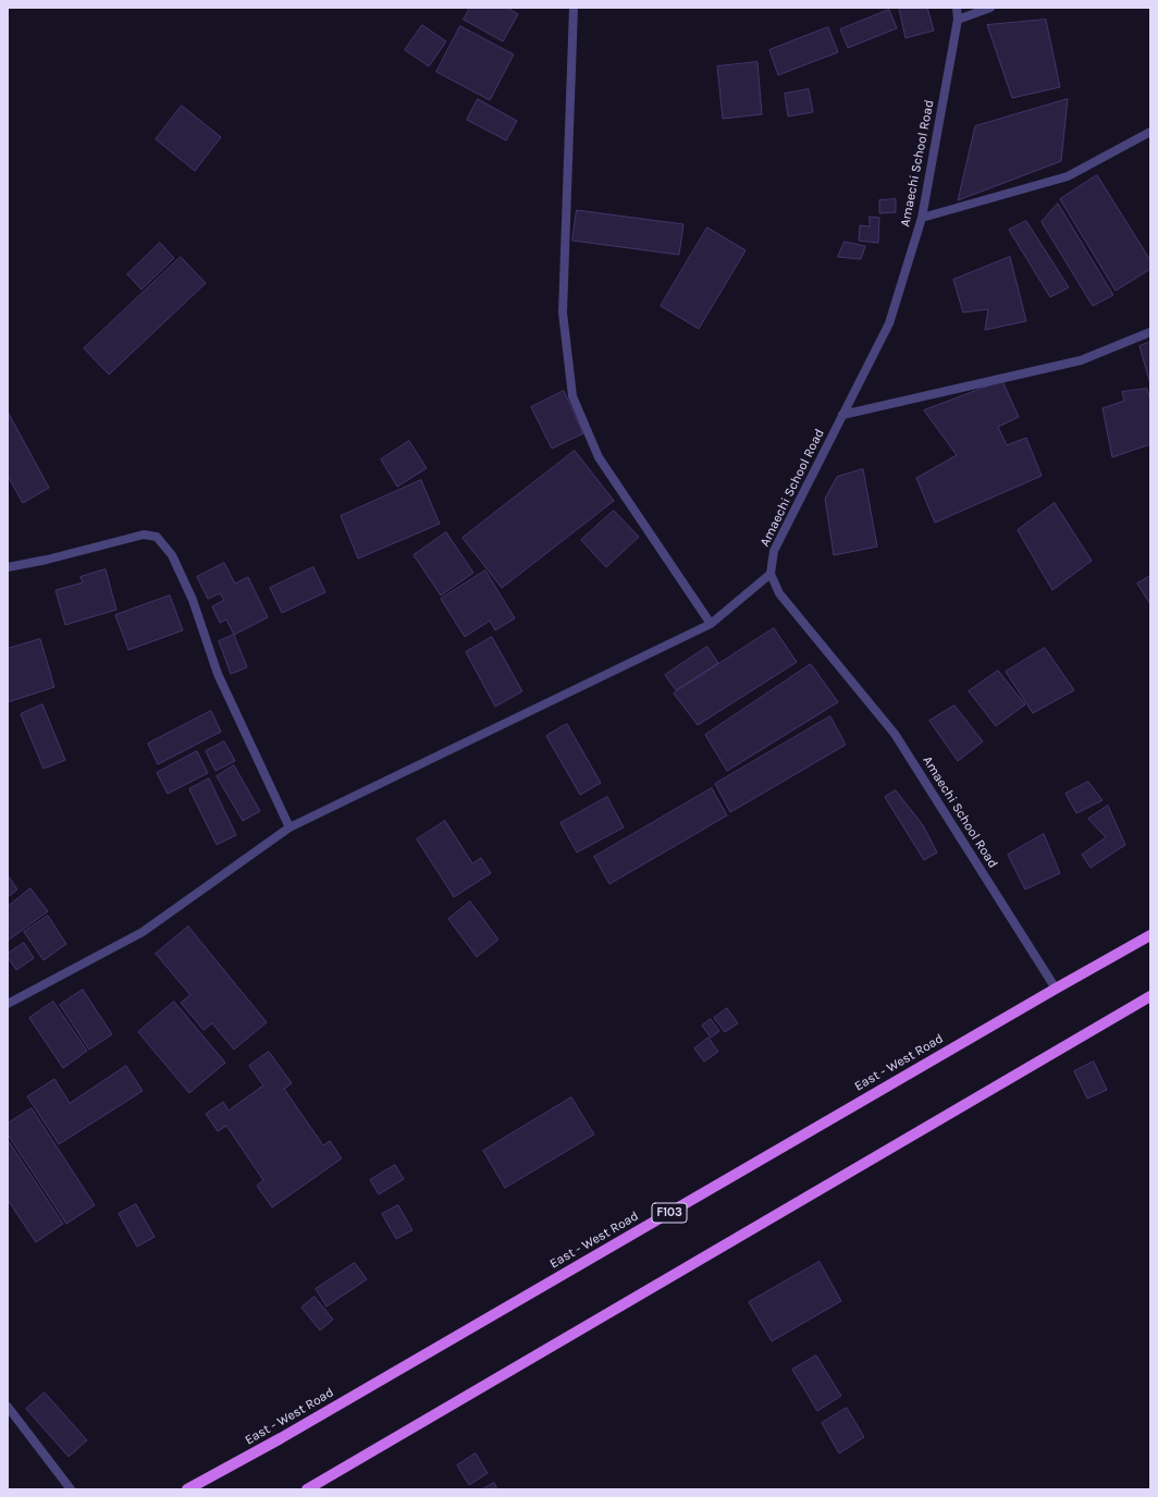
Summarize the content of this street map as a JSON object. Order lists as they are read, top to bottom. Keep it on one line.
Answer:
{"streets":{"main road":["East - West Road","F103"],"street":["Amaechi School Road"]},"crossings":[["Amaechi School Road","East - West Road"]]}
